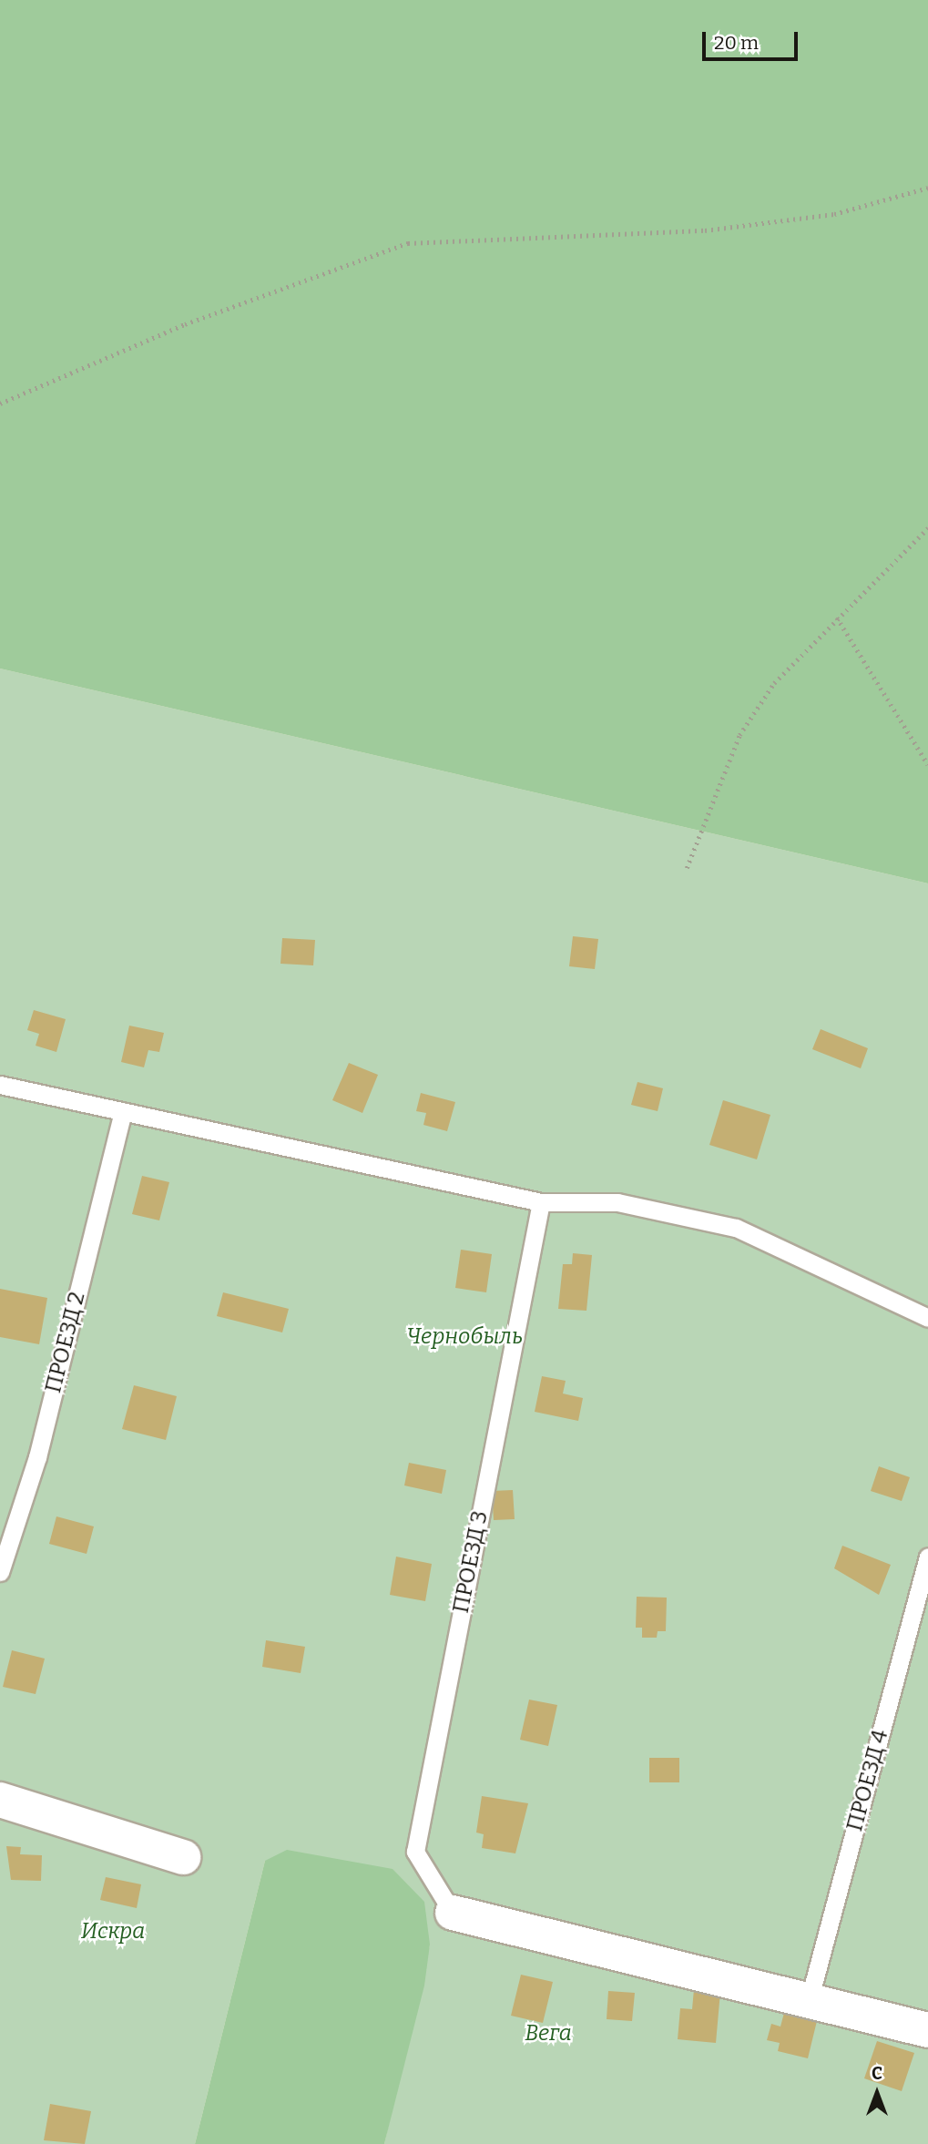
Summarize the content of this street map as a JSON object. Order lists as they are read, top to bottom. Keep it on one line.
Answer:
{"streets":{"lane":["ПРОЕЗД 2","ПРОЕЗД 3","ПРОЕЗД 4"]},"parks":["Чернобыль","Искра","Вега"],"scale_bar":"20 m","north":"top"}
